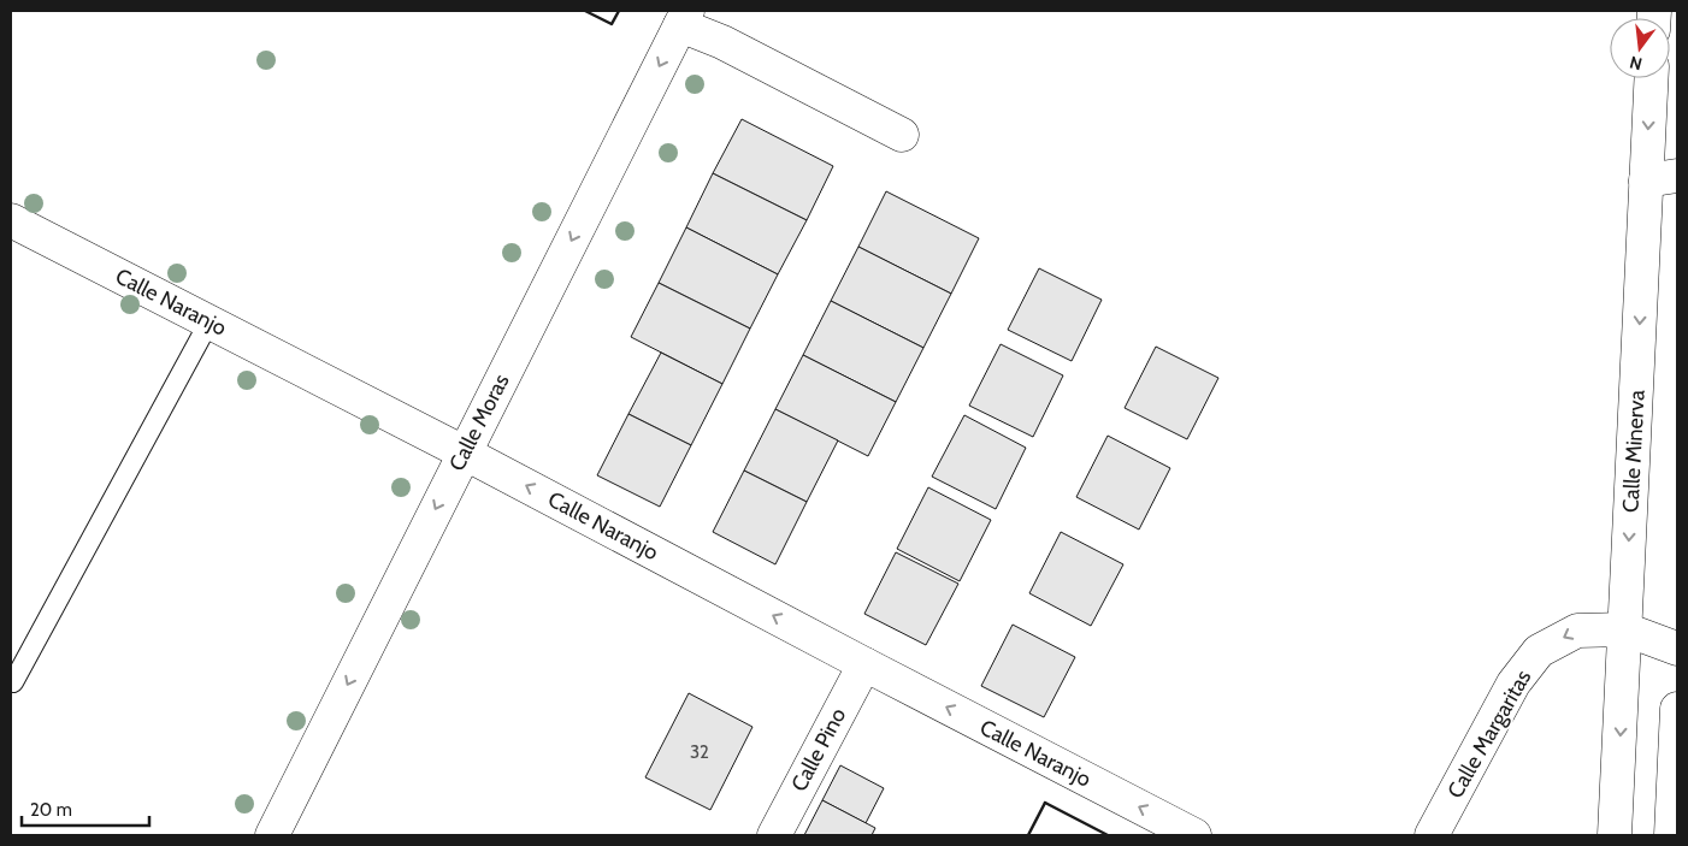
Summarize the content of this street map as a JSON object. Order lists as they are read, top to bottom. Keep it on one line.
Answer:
{"streets":{"street":["Calle Naranjo","Calle Moras","Calle Minerva","Calle Margaritas","Calle Pino"]},"crossings":[["Calle Naranjo","Calle Moras"],["Calle Naranjo","Calle Pino"],["Calle Minerva","Calle Margaritas"]],"one_way":["Calle Naranjo","Calle Moras","Calle Minerva","Calle Margaritas"],"house_numbers":["32"],"scale_bar":"20 m","north":"bottom"}
